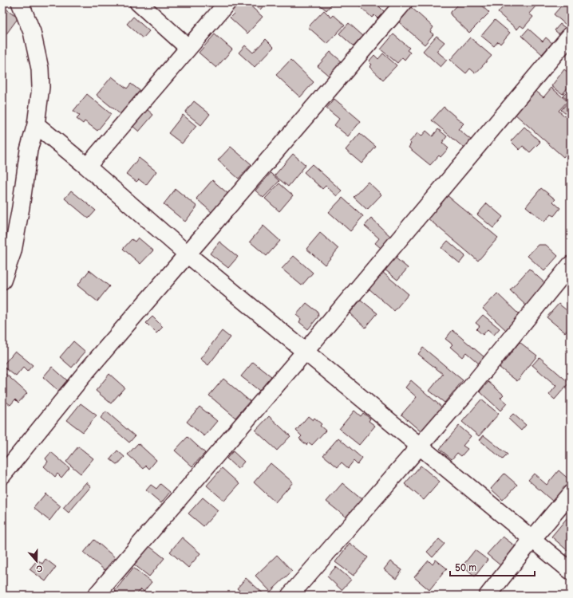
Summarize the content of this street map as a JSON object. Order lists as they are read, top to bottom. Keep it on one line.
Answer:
{"scale_bar":"50 m","north":"bottom"}
